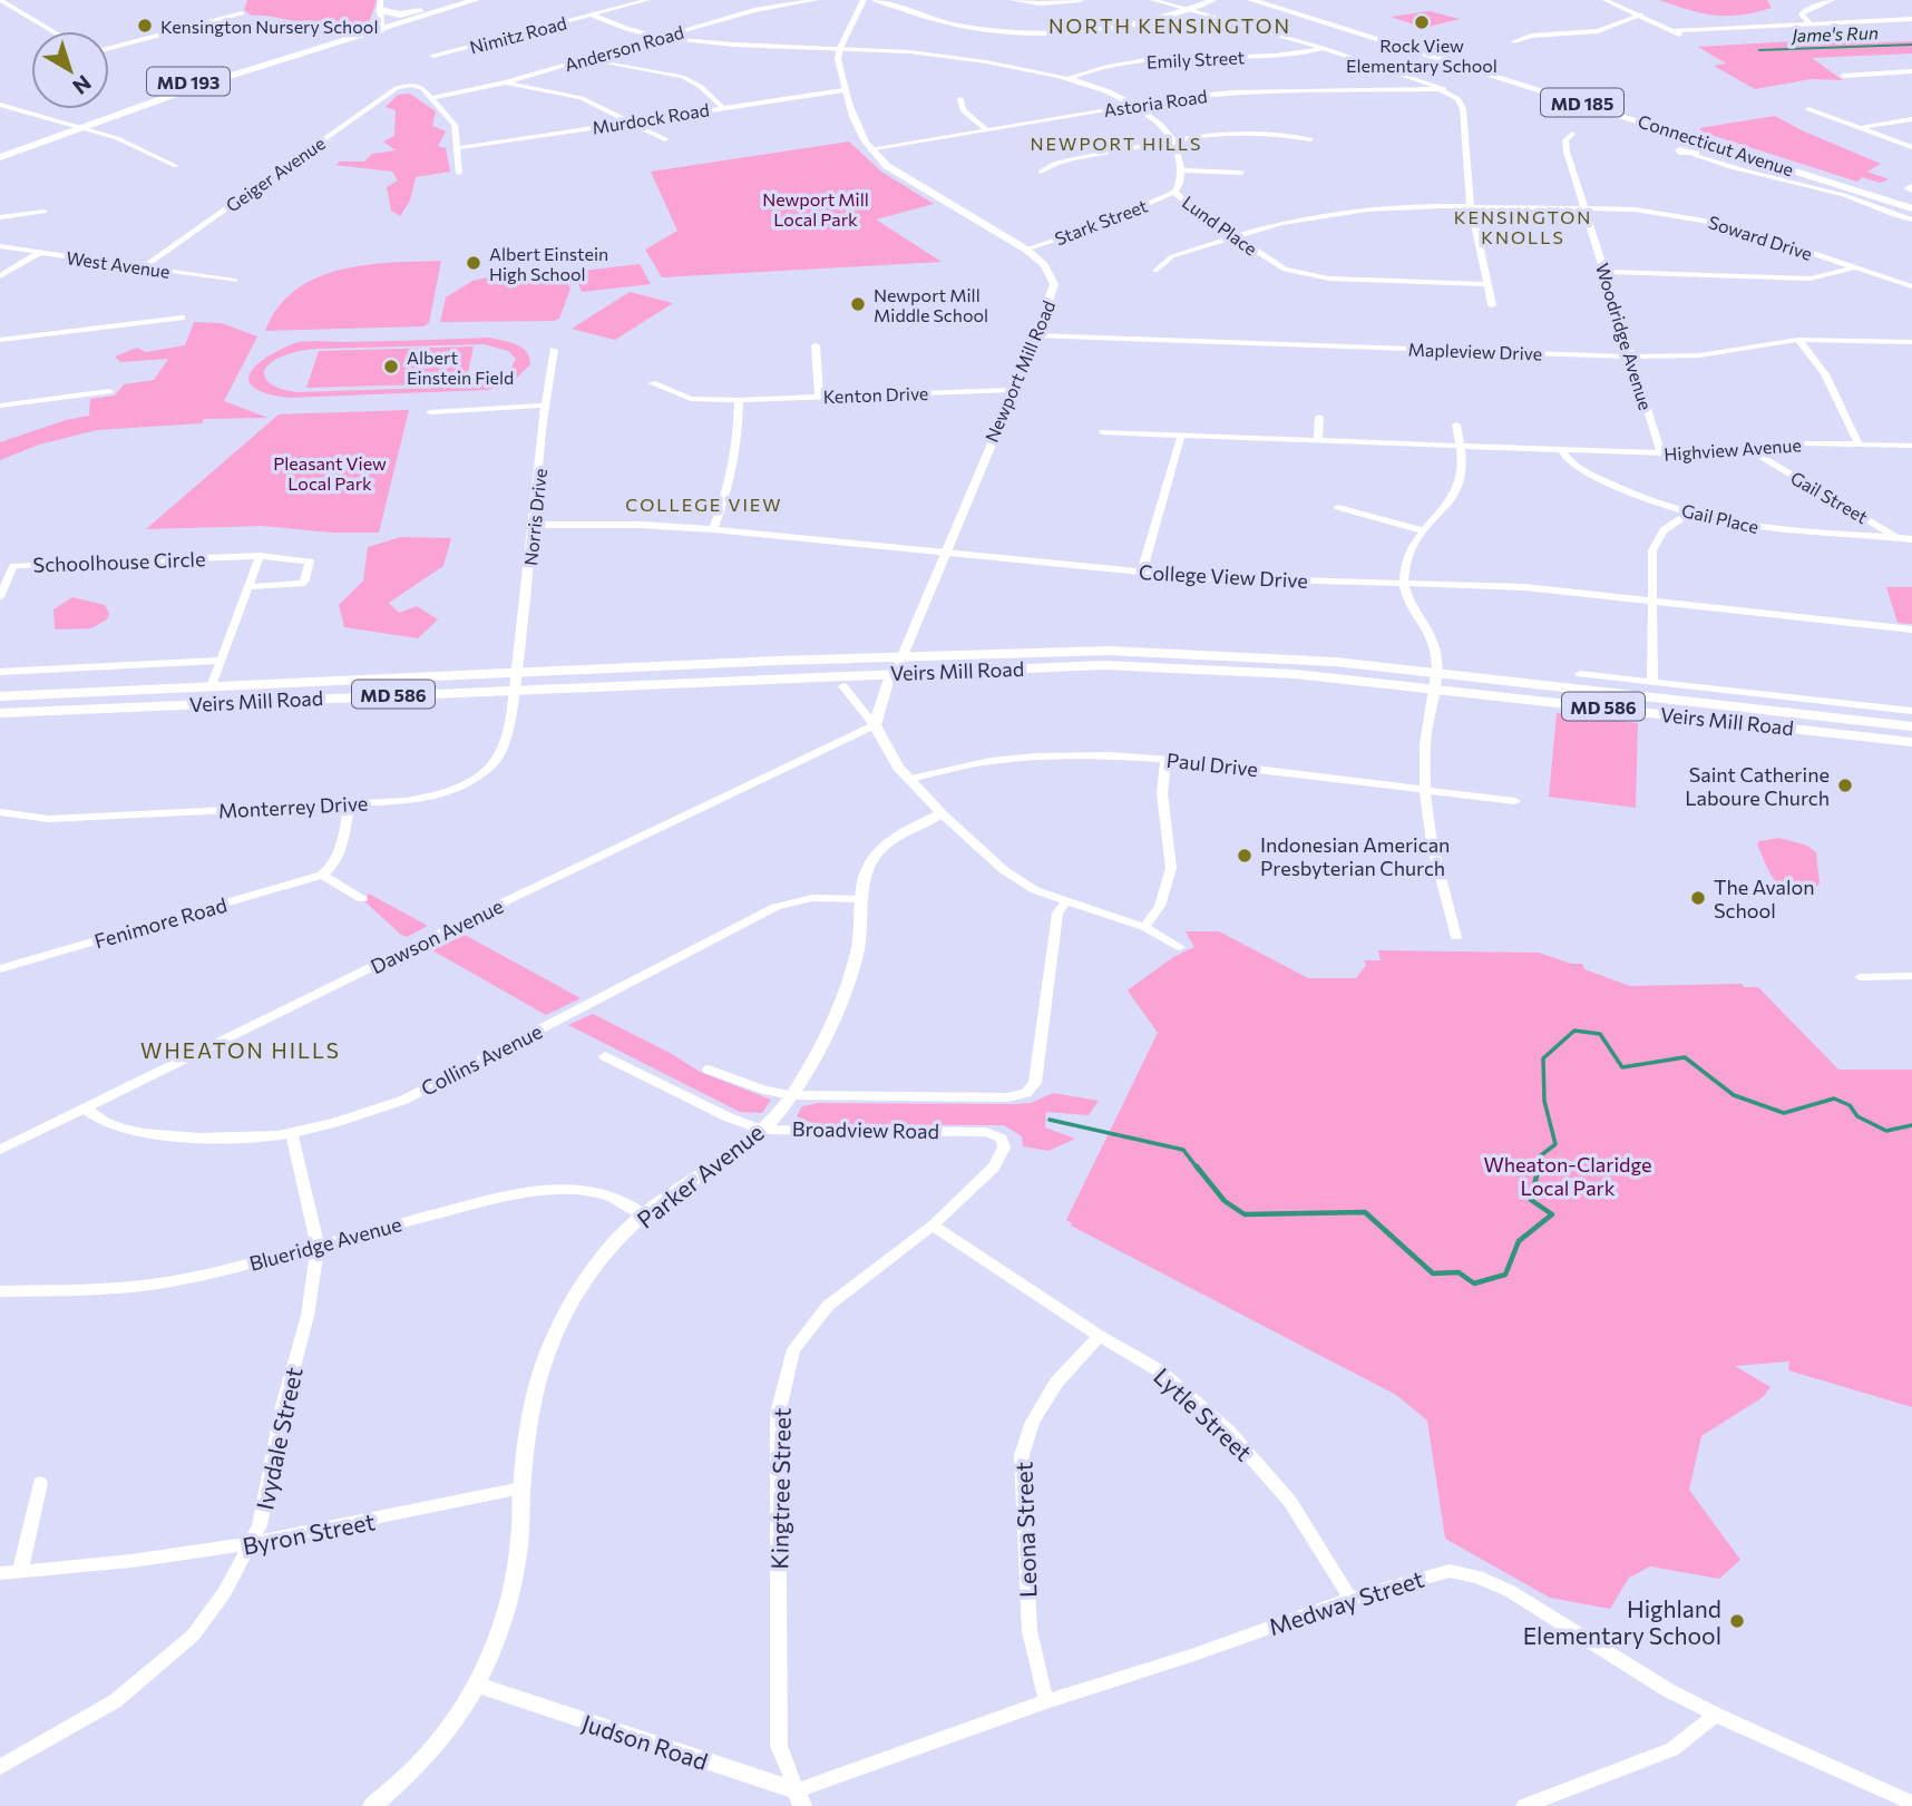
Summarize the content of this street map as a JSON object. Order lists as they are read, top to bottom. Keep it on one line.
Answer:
{"streets":{"main road":["MD 193","MD 185","Connecticut Avenue","Veirs Mill Road","MD 586"],"street":["Nimitz Road","Anderson Road","Emily Street","Astoria Road","Murdock Road","Geiger Avenue","Stark Street","Lund Place","Soward Drive","West Avenue","Woodridge Avenue","Mapleview Drive","Newport Mill Road","Kenton Drive","Highview Avenue","Gail Street","Norris Drive","Gail Place","Schoolhouse Circle","College View Drive","Paul Drive","Monterrey Drive","Fenimore Road","Dawson Avenue","Collins Avenue","Broadview Road","Parker Avenue","Blueridge Avenue","Lytle Street","Ivydale Street","Kingtree Street","Leona Street","Byron Street","Medway Street","Judson Road"]},"crossings":[["Astoria Road","Newport Mill Road"],["Murdock Road","Newport Mill Road"],["Geiger Avenue","West Avenue"],["Stark Street","Lund Place"],["Stark Street","Newport Mill Road"],["Lund Place","Soward Drive"],["Soward Drive","Woodridge Avenue"],["Woodridge Avenue","Mapleview Drive"],["Woodridge Avenue","Highview Avenue"],["Mapleview Drive","Newport Mill Road"],["Newport Mill Road","Kenton Drive"],["Newport Mill Road","College View Drive"],["Newport Mill Road","Veirs Mill Road"],["Newport Mill Road","Dawson Avenue"],["Highview Avenue","Gail Street"],["Highview Avenue","Gail Place"],["Gail Street","Gail Place"],["Norris Drive","College View Drive"],["Norris Drive","Veirs Mill Road"],["Norris Drive","Monterrey Drive"],["Veirs Mill Road","Monterrey Drive"],["Dawson Avenue","Collins Avenue"],["Collins Avenue","Parker Avenue"],["Collins Avenue","Ivydale Street"],["Broadview Road","Parker Avenue"],["Broadview Road","Kingtree Street"],["Parker Avenue","Blueridge Avenue"],["Parker Avenue","Byron Street"],["Parker Avenue","Judson Road"],["Blueridge Avenue","Ivydale Street"],["Lytle Street","Kingtree Street"],["Lytle Street","Leona Street"],["Lytle Street","Medway Street"],["Ivydale Street","Byron Street"],["Kingtree Street","Medway Street"],["Kingtree Street","Judson Road"],["Leona Street","Medway Street"],["Medway Street","Judson Road"]],"districts":["NORTH KENSINGTON","NEWPORT HILLS","KENSINGTON KNOLLS","COLLEGE VIEW","WHEATON HILLS"],"water":["Jame's Run"],"parks":["Newport Mill Local Park","Pleasant View Local Park","Wheaton-Claridge Local Park"],"places":["Rock View Elementary School","Kensington Nursery School","Albert Einstein High School","Newport Mill Middle School","Albert Einstein Field","Saint Catherine Laboure Church","Indonesian American Presbyterian Church","The Avalon School","Highland Elementary School"],"north":"bottom right"}
